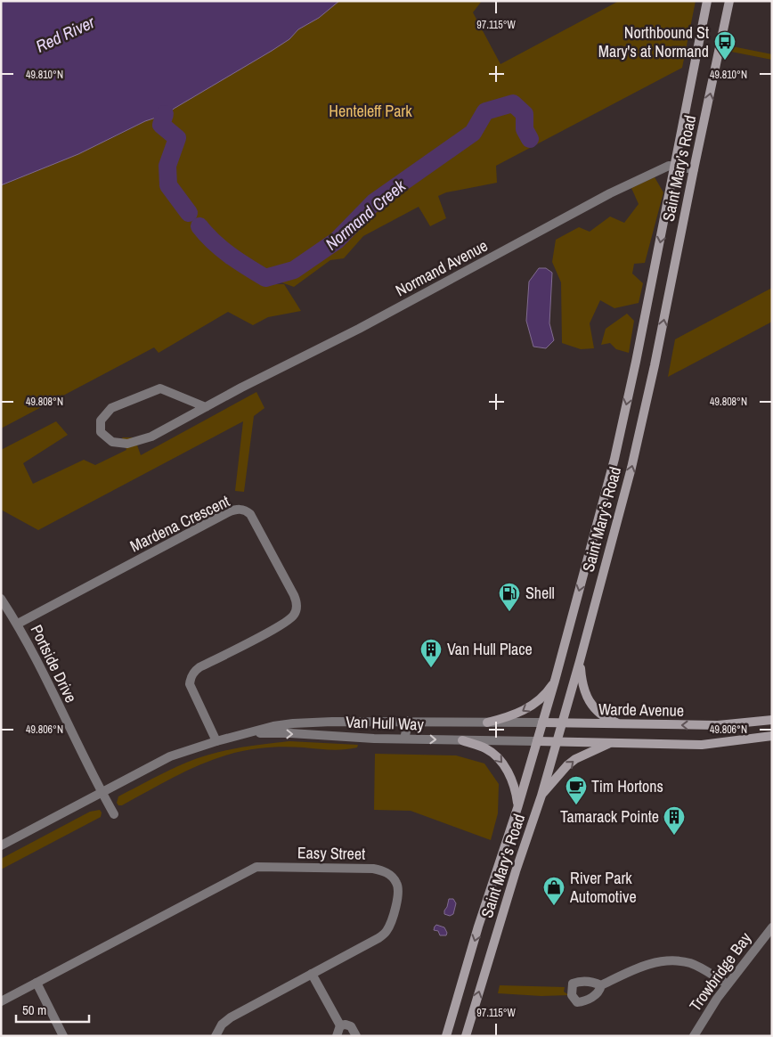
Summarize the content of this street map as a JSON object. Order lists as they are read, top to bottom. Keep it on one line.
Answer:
{"streets":{"main road":["Saint Mary’s Road","Warde Avenue"],"street":["Normand Avenue","Mardena Crescent","Portside Drive","Van Hull Way","Easy Street","Trowbridge Bay"]},"crossings":[["Saint Mary’s Road","Normand Avenue"],["Saint Mary’s Road","Warde Avenue"],["Saint Mary’s Road","Van Hull Way"],["Mardena Crescent","Portside Drive"],["Mardena Crescent","Van Hull Way"],["Portside Drive","Van Hull Way"],["Warde Avenue","Van Hull Way"]],"water":["Red River","Normand Creek"],"parks":["Henteleff Park"],"places":{"bus stop":["Northbound St Mary's at Normand"],"fuel station":["Shell"],"building":["Van Hull Place","Tamarack Pointe"],"cafe":["Tim Hortons"],"shop":["River Park Automotive"]},"scale_bar":"50 m","coordinates":["97.115°W","49.810°N","49.808°N","49.806°N"]}
